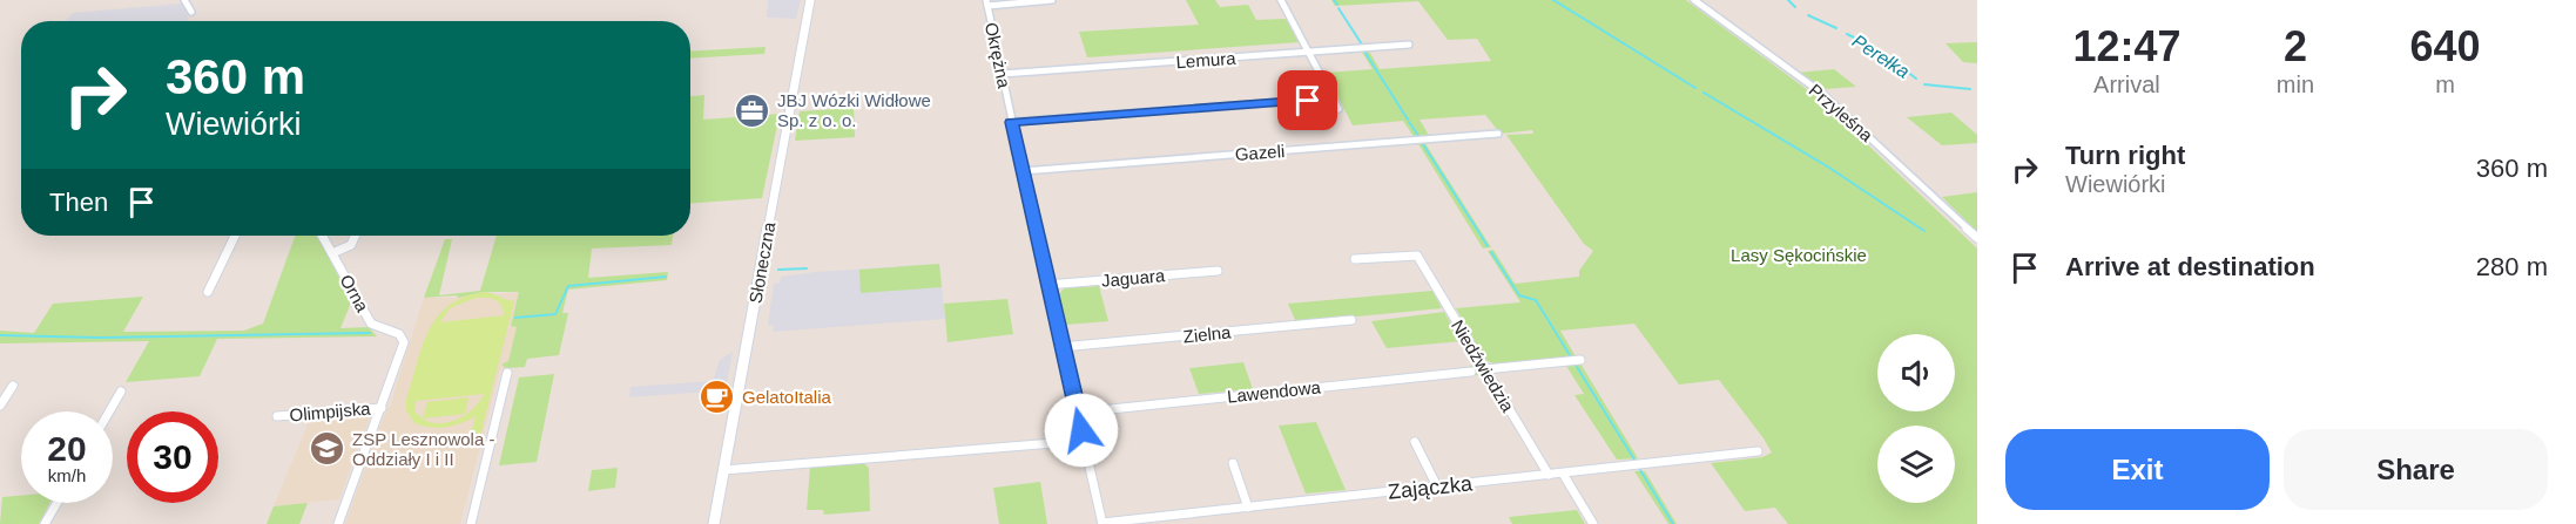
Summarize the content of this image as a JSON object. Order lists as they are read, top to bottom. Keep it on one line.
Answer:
{"streets":{"main road":["Słoneczna"],"street":["Okrężna","Lemura","Przyleśna","Gazeli","Jaguara","Orna","Zielna","Niedźwiedzia","Lawendowa","Olimpijska","Zajączka"]},"crossings":[["Okrężna","Lemura"],["Okrężna","Gazeli"],["Okrężna","Jaguara"],["Okrężna","Zielna"],["Okrężna","Lawendowa"],["Okrężna","Zajączka"],["Orna","Olimpijska"],["Niedźwiedzia","Zajączka"]],"water":["Perełka"],"parks":["Lasy Sękocińskie"],"places":{"office":["JBJ Wózki Widłowe Sp. z o. o."],"cafe":["GelatoItalia"],"school or university":["ZSP Lesznowola - Oddziały I i II"]},"page":{"eta":["12:47","Arrival","2","min","640","m"],"turn":["360 m","Wiewiórki"],"list":[{"name":"Turn right","note":"Wiewiórki","value":"360 m"},{"name":"Arrive at destination","value":"280 m"}],"then":"Then","speed":"20 km/h","limit":"30","buttons":["Exit","Share"]}}
